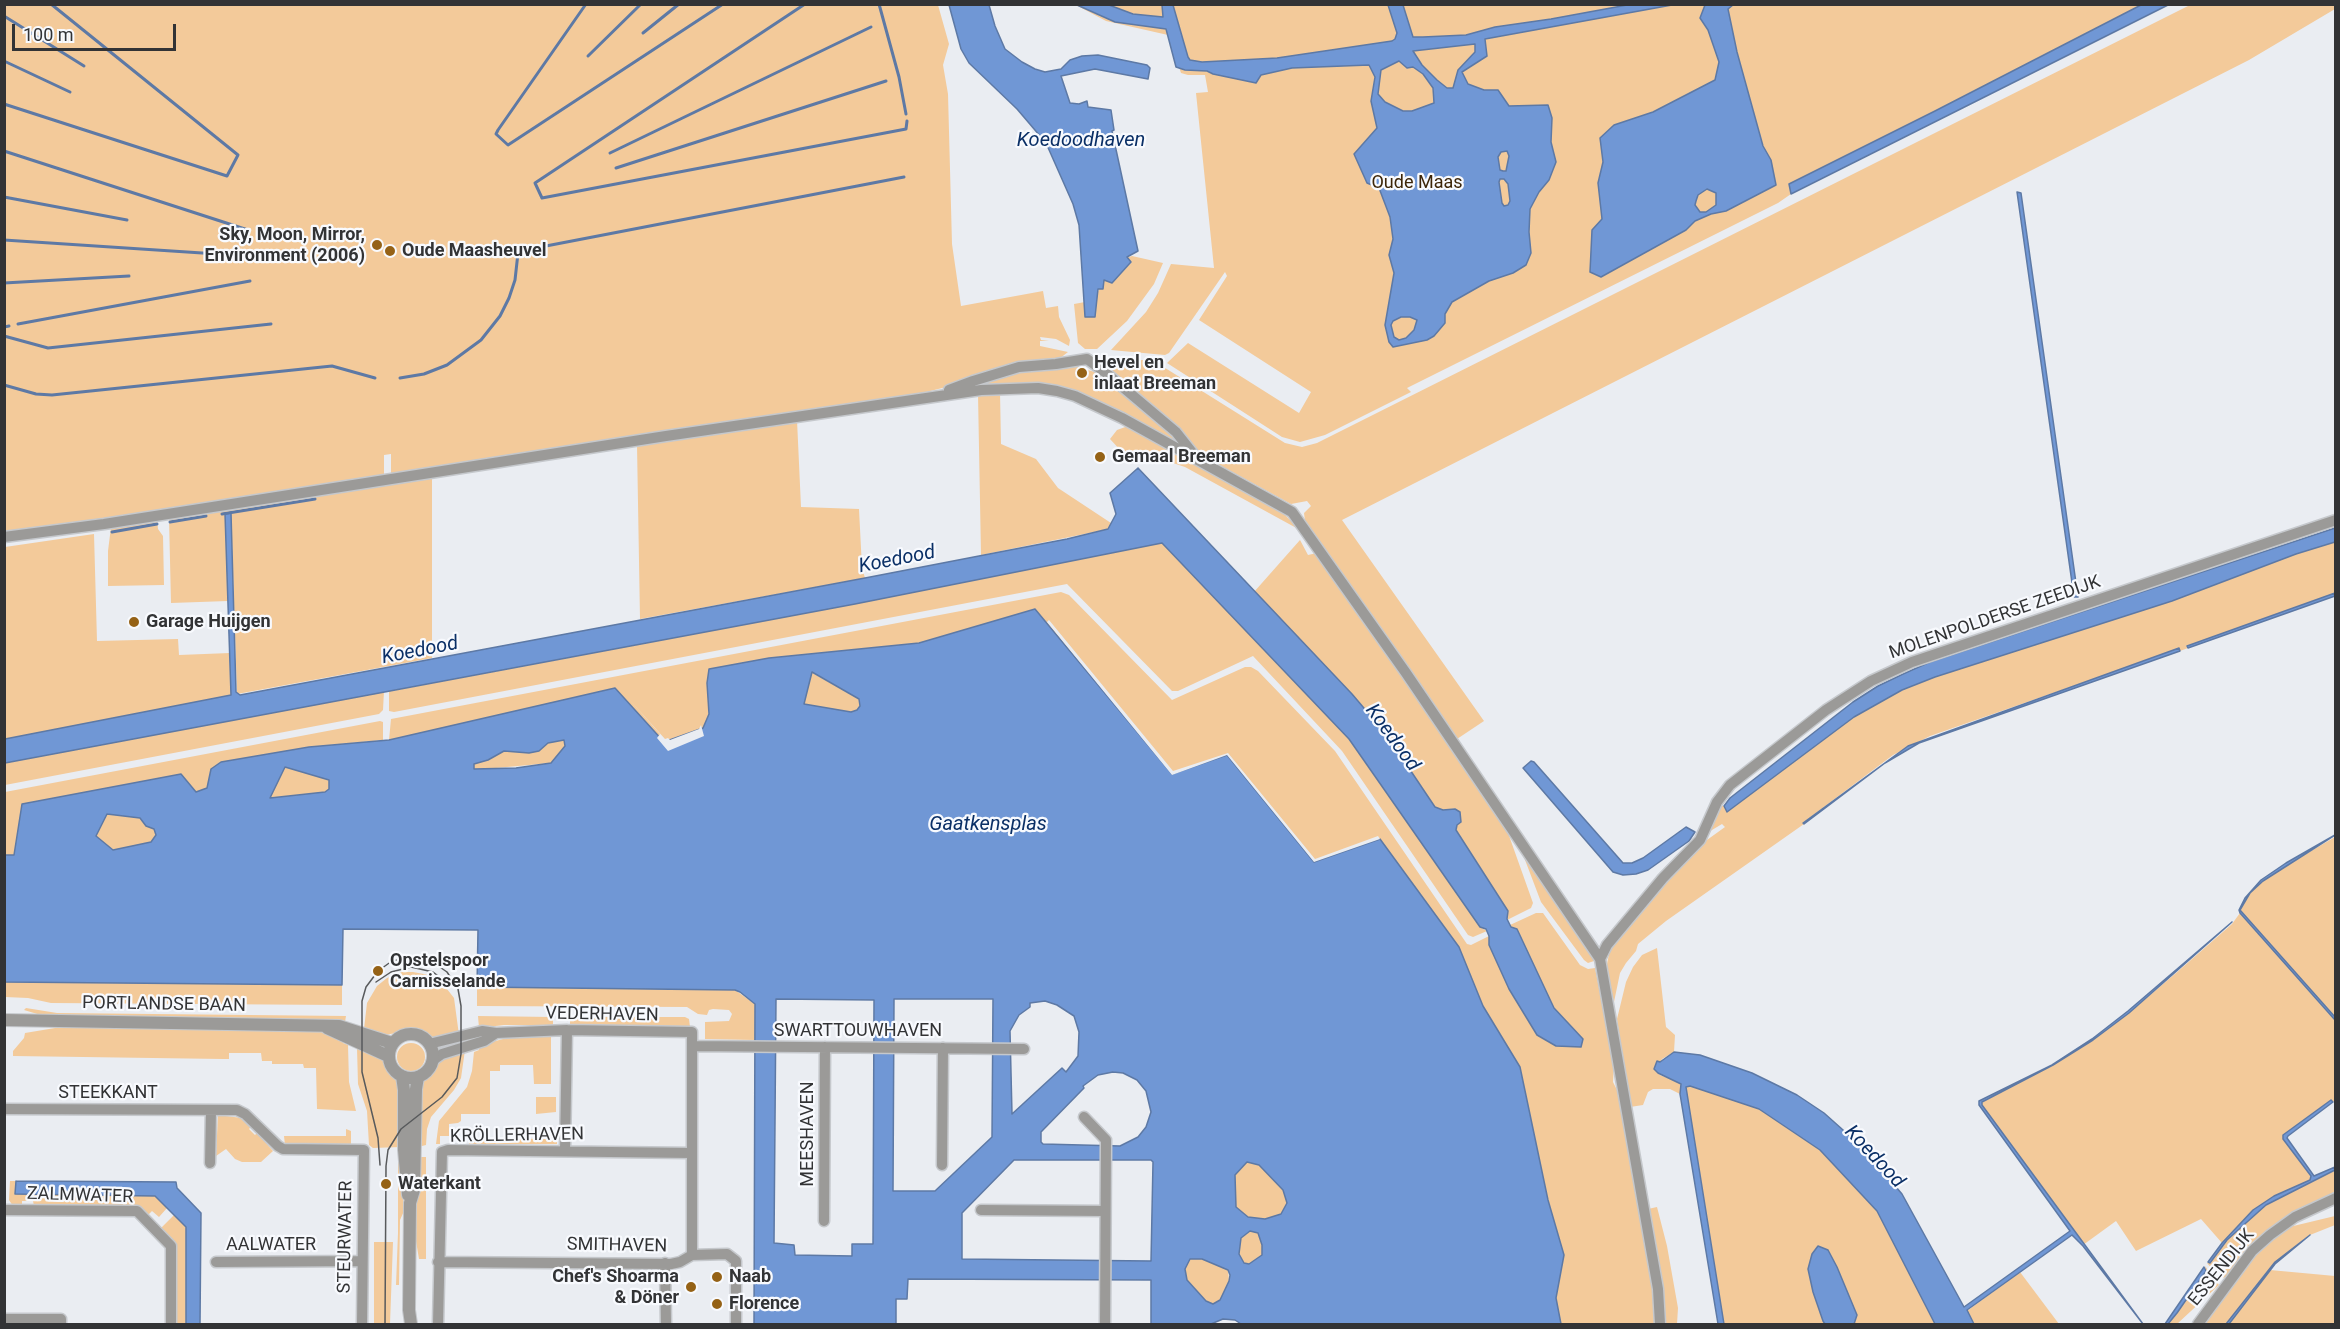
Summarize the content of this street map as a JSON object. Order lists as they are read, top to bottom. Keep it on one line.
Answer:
{"streets":{"street":["MOLENPOLDERSE ZEEDIJK","PORTLANDSE BAAN","VEDERHAVEN","SWARTTOUWHAVEN","STEEKKANT","MEESHAVEN","KRÖLLERHAVEN","ZALMWATER","STEURWATER","AALWATER","SMITHAVEN","ESSENDIJK"]},"crossings":[["PORTLANDSE BAAN","VEDERHAVEN"],["VEDERHAVEN","SWARTTOUWHAVEN"],["VEDERHAVEN","SMITHAVEN"],["SWARTTOUWHAVEN","MEESHAVEN"],["SWARTTOUWHAVEN","SMITHAVEN"],["STEEKKANT","STEURWATER"],["KRÖLLERHAVEN","SMITHAVEN"],["STEURWATER","AALWATER"]],"water":["Koedoodhaven","Koedood","Gaatkensplas"],"parks":["Oude Maas"],"places":["Sky, Moon, Mirror, Environment (2006)","Oude Maasheuvel","Hevel en inlaat Breeman","Gemaal Breeman","Garage Huijgen","Opstelspoor Carnisselande","Waterkant","Naab","Chef's Shoarma & Döner","Florence"],"scale_bar":"100 m"}
